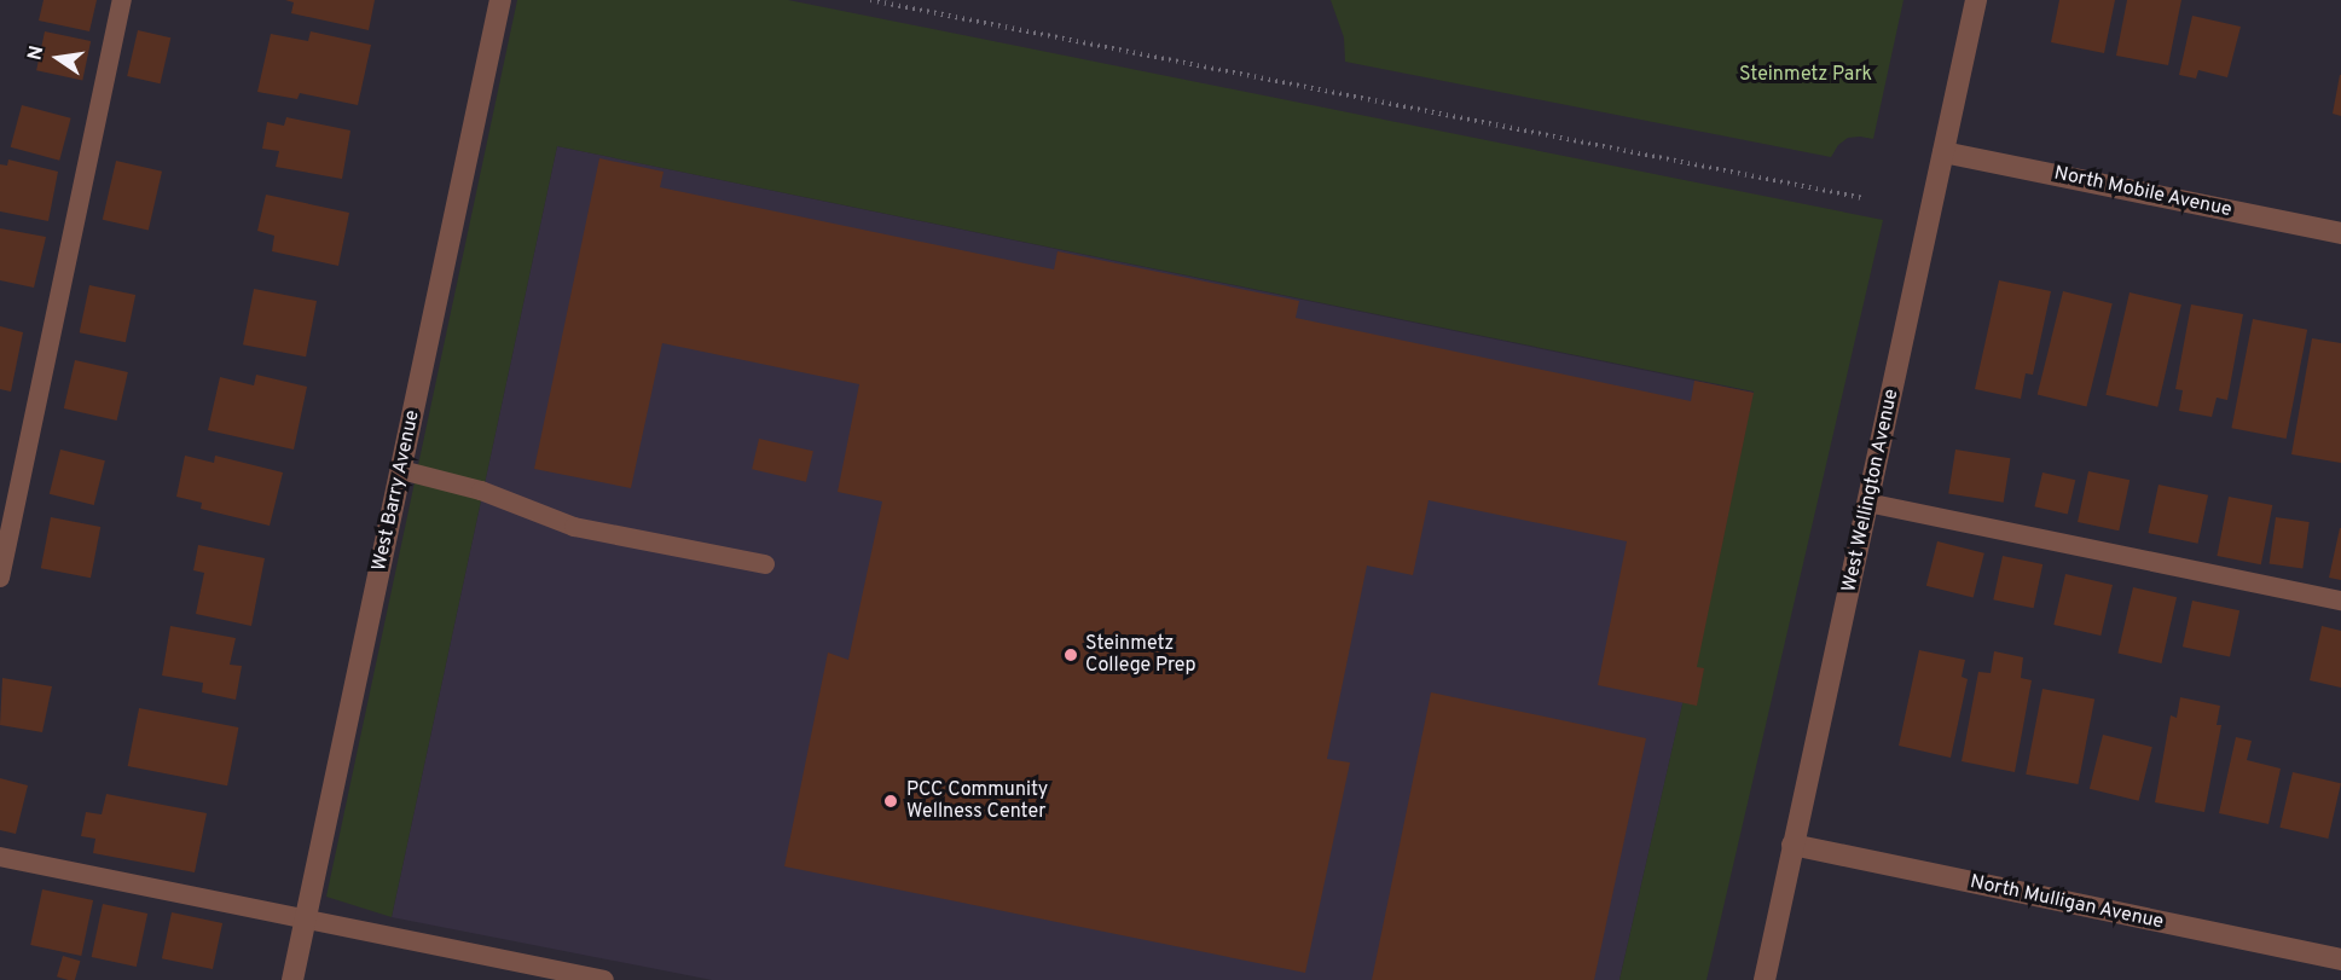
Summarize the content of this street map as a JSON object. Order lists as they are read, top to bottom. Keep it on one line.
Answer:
{"streets":{"street":["North Mobile Avenue","West Barry Avenue","West Wellington Avenue","North Mulligan Avenue"]},"crossings":[["North Mobile Avenue","West Wellington Avenue"],["West Wellington Avenue","North Mulligan Avenue"]],"parks":["Steinmetz Park"],"places":["Steinmetz College Prep","PCC Community Wellness Center"],"north":"left"}
